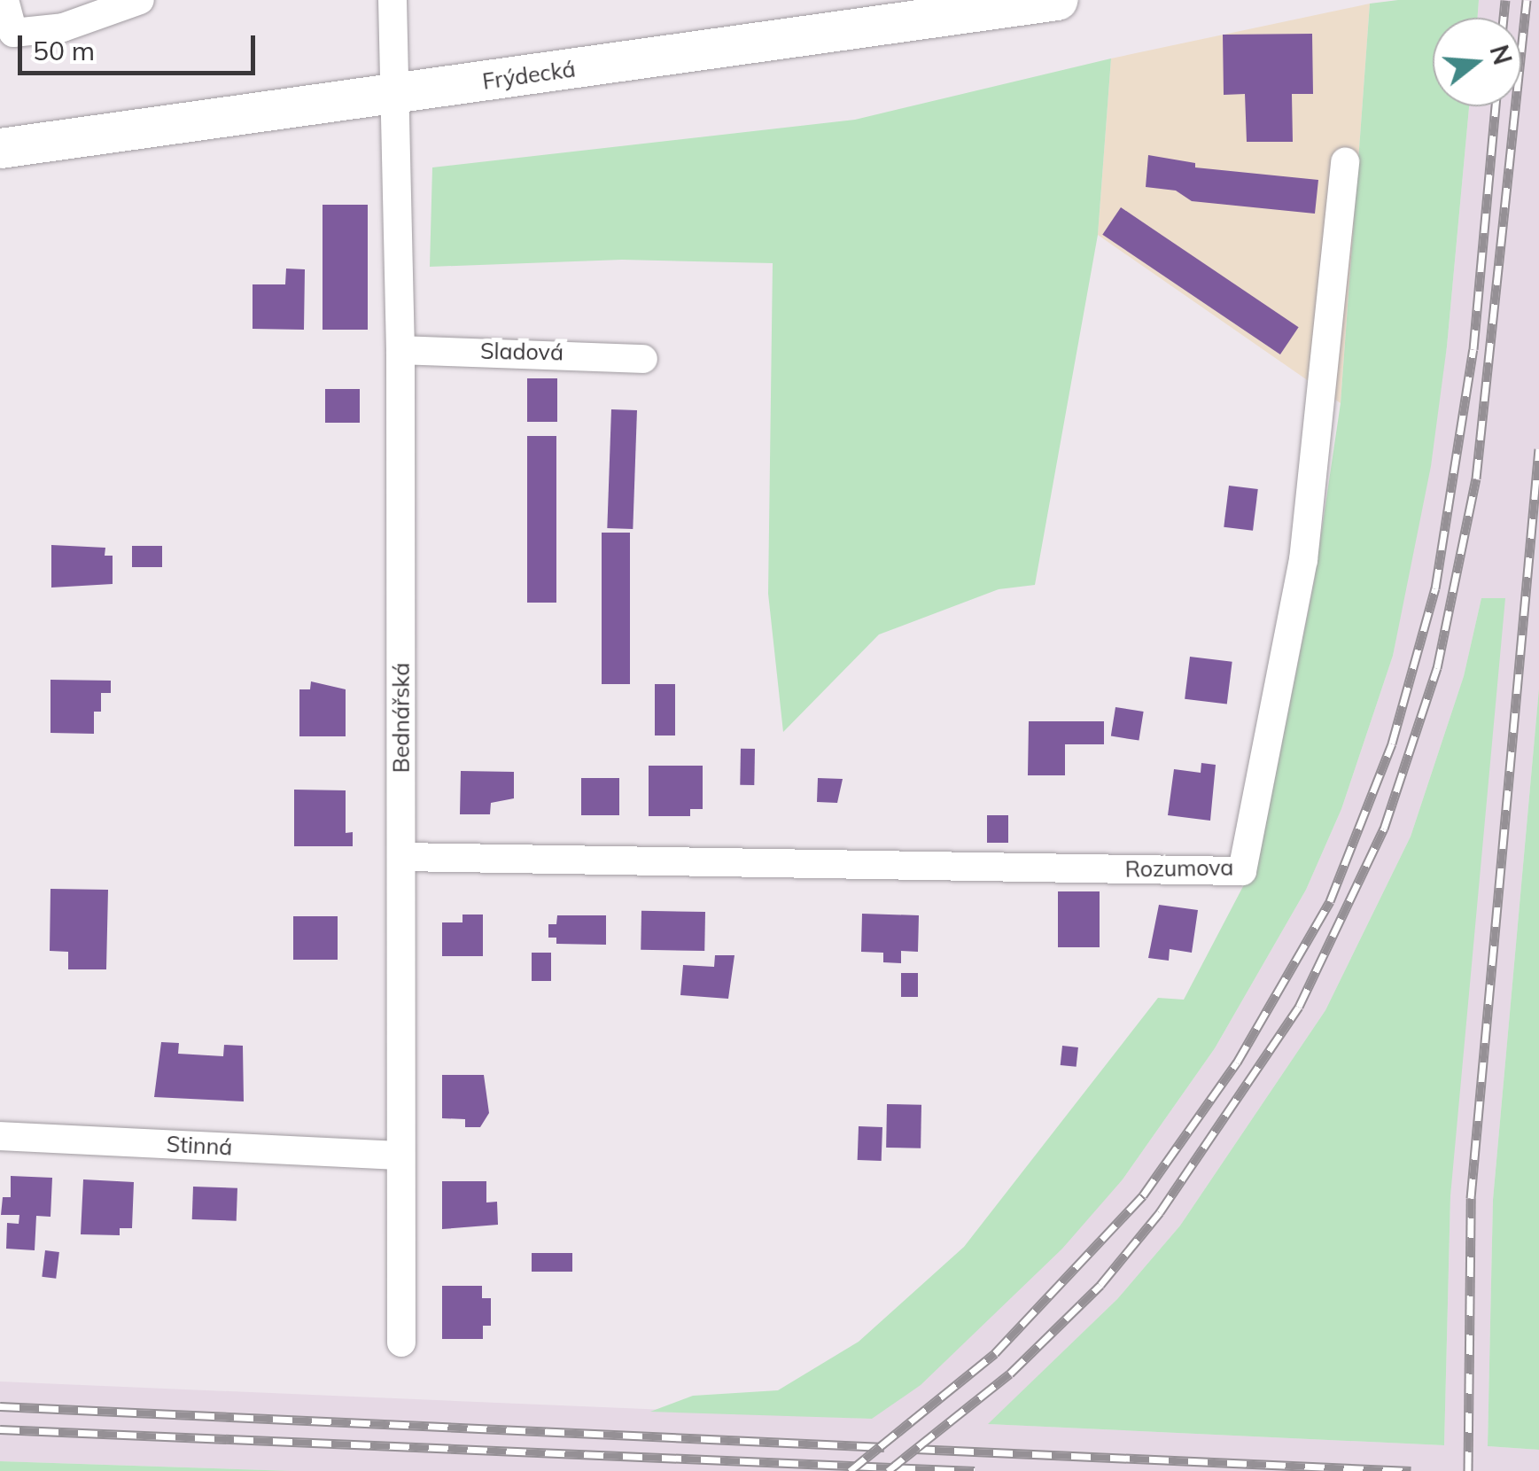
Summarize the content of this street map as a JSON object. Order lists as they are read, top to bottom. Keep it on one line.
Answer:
{"streets":{"main road":["Frýdecká"],"street":["Sladová","Bednářská","Rozumova","Stinná"]},"crossings":[["Frýdecká","Bednářská"],["Sladová","Bednářská"],["Bednářská","Rozumova"],["Bednářská","Stinná"]],"scale_bar":"50 m","north":"right"}
